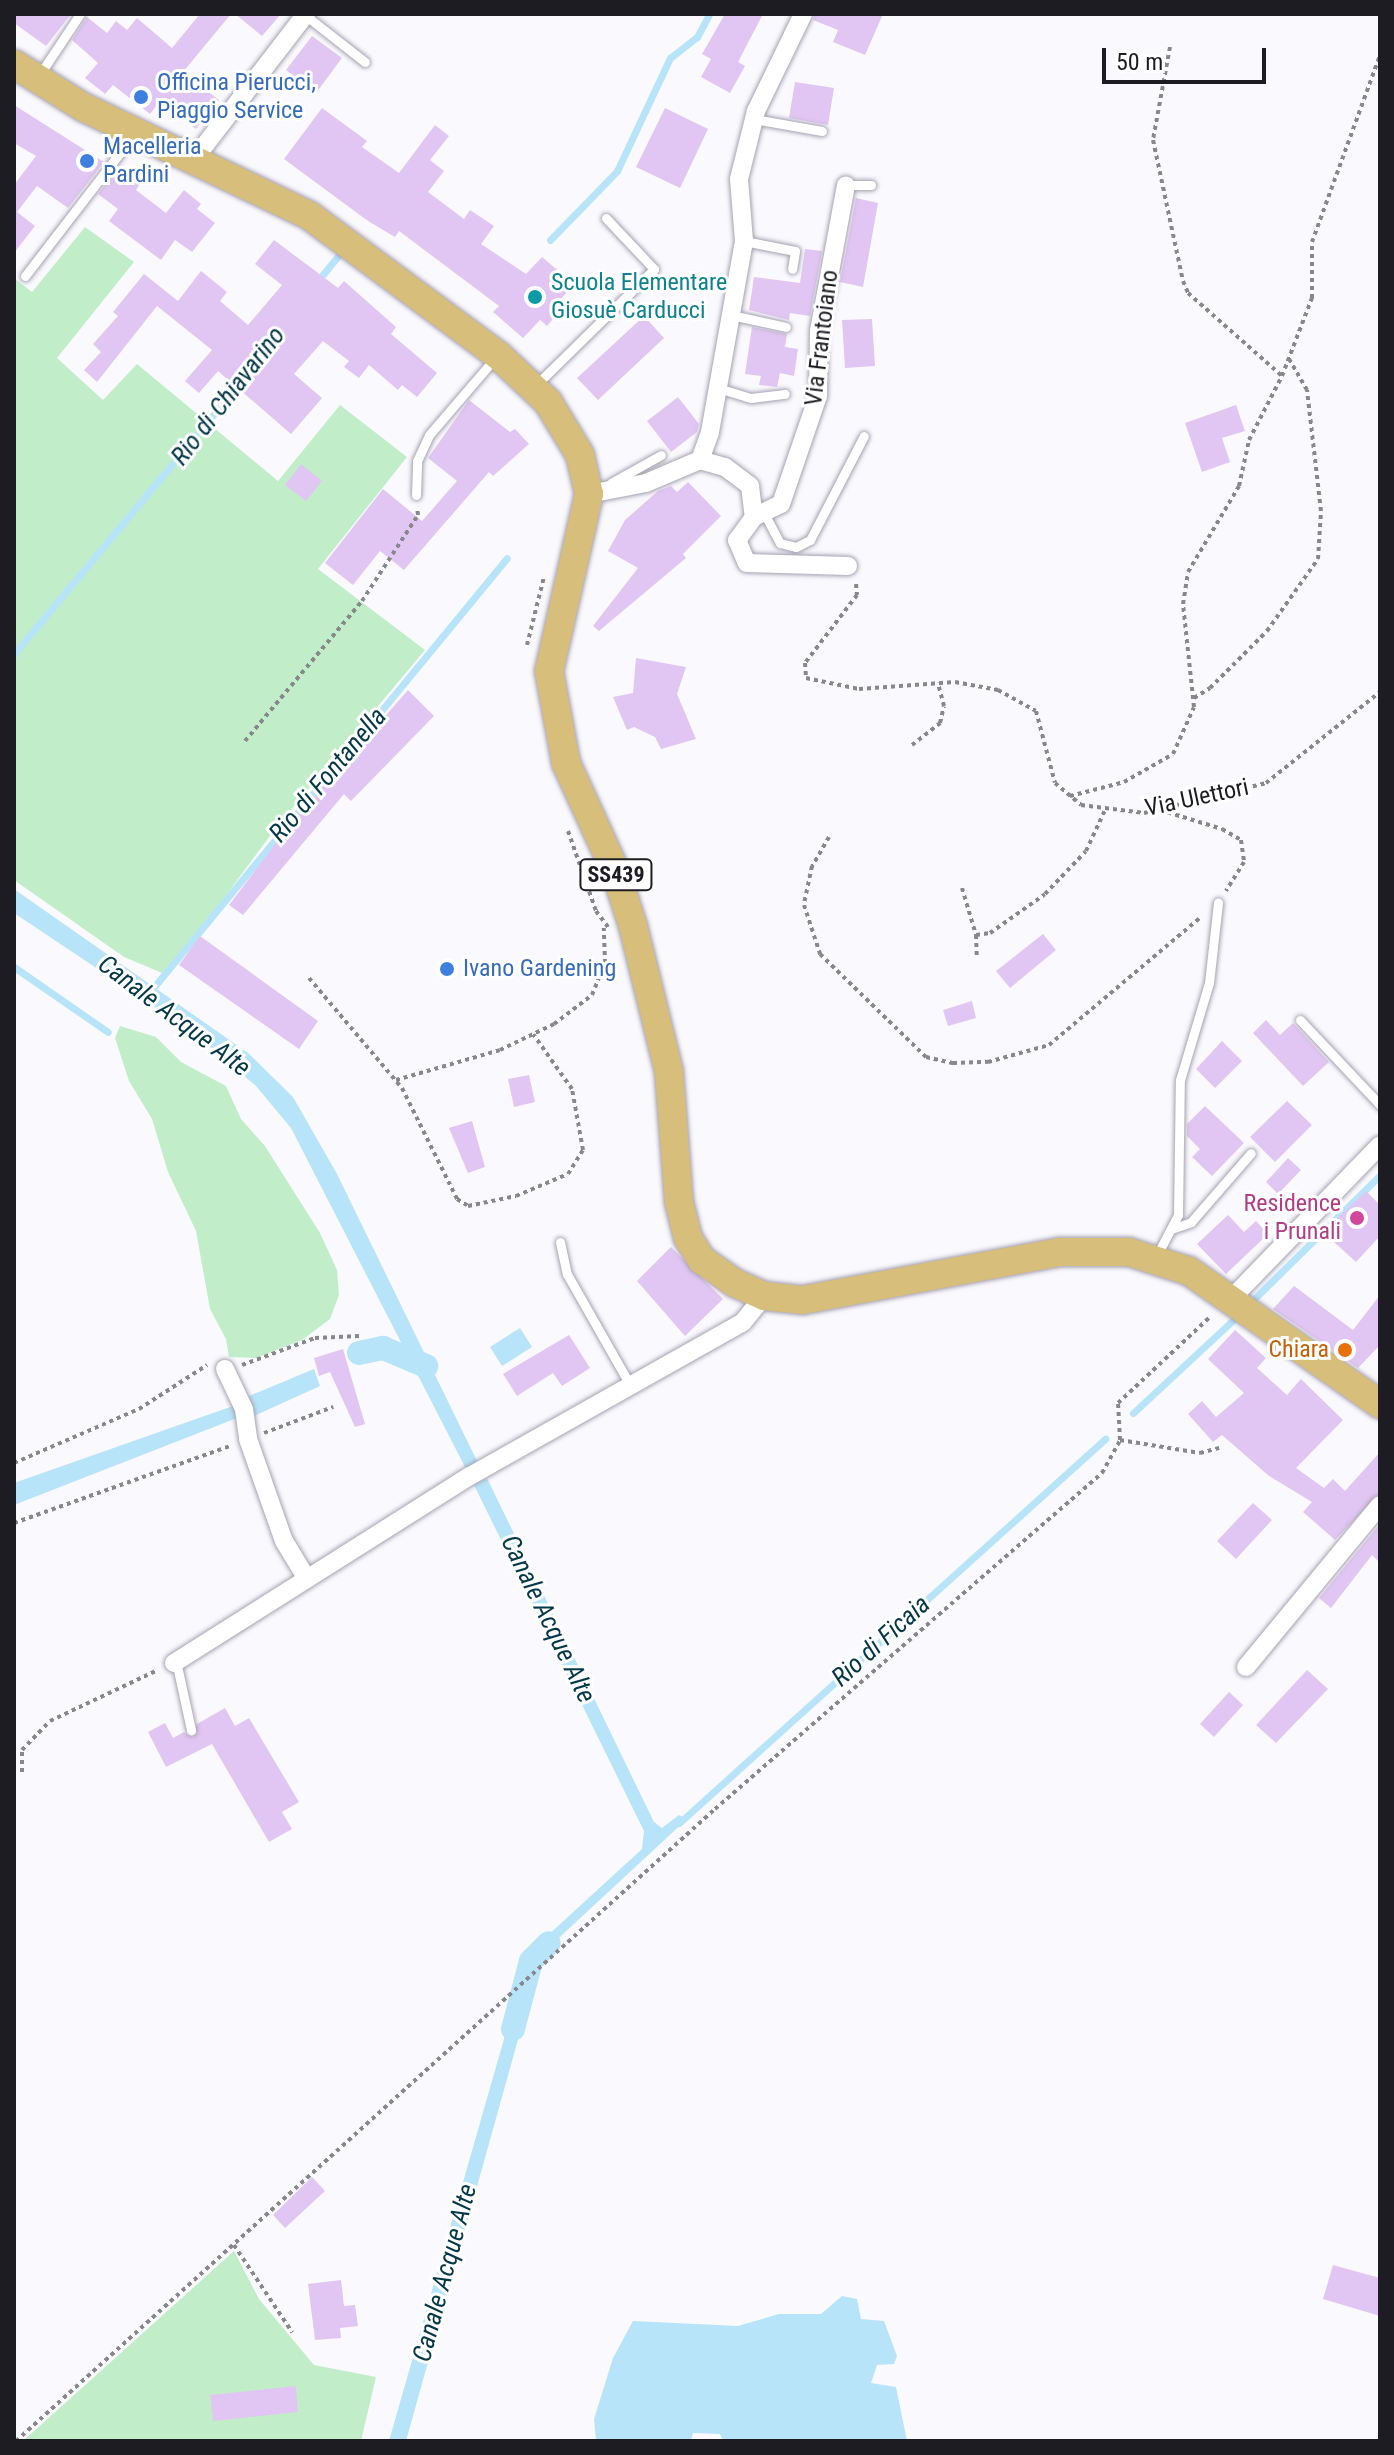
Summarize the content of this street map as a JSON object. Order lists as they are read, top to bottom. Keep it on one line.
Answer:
{"streets":{"main road":["SS439"],"street":["Via Frantoiano"],"path":["Via Ulettori"]},"water":["Rio di Chiavarino","Rio di Fontanella","Canale Acque Alte","Rio di Ficaia"],"places":["Officina Pierucci, Piaggio Service","Macelleria Pardini","Scuola Elementare Giosuè Carducci","Ivano Gardening","Residence i Prunali","Chiara"],"scale_bar":"50 m"}
